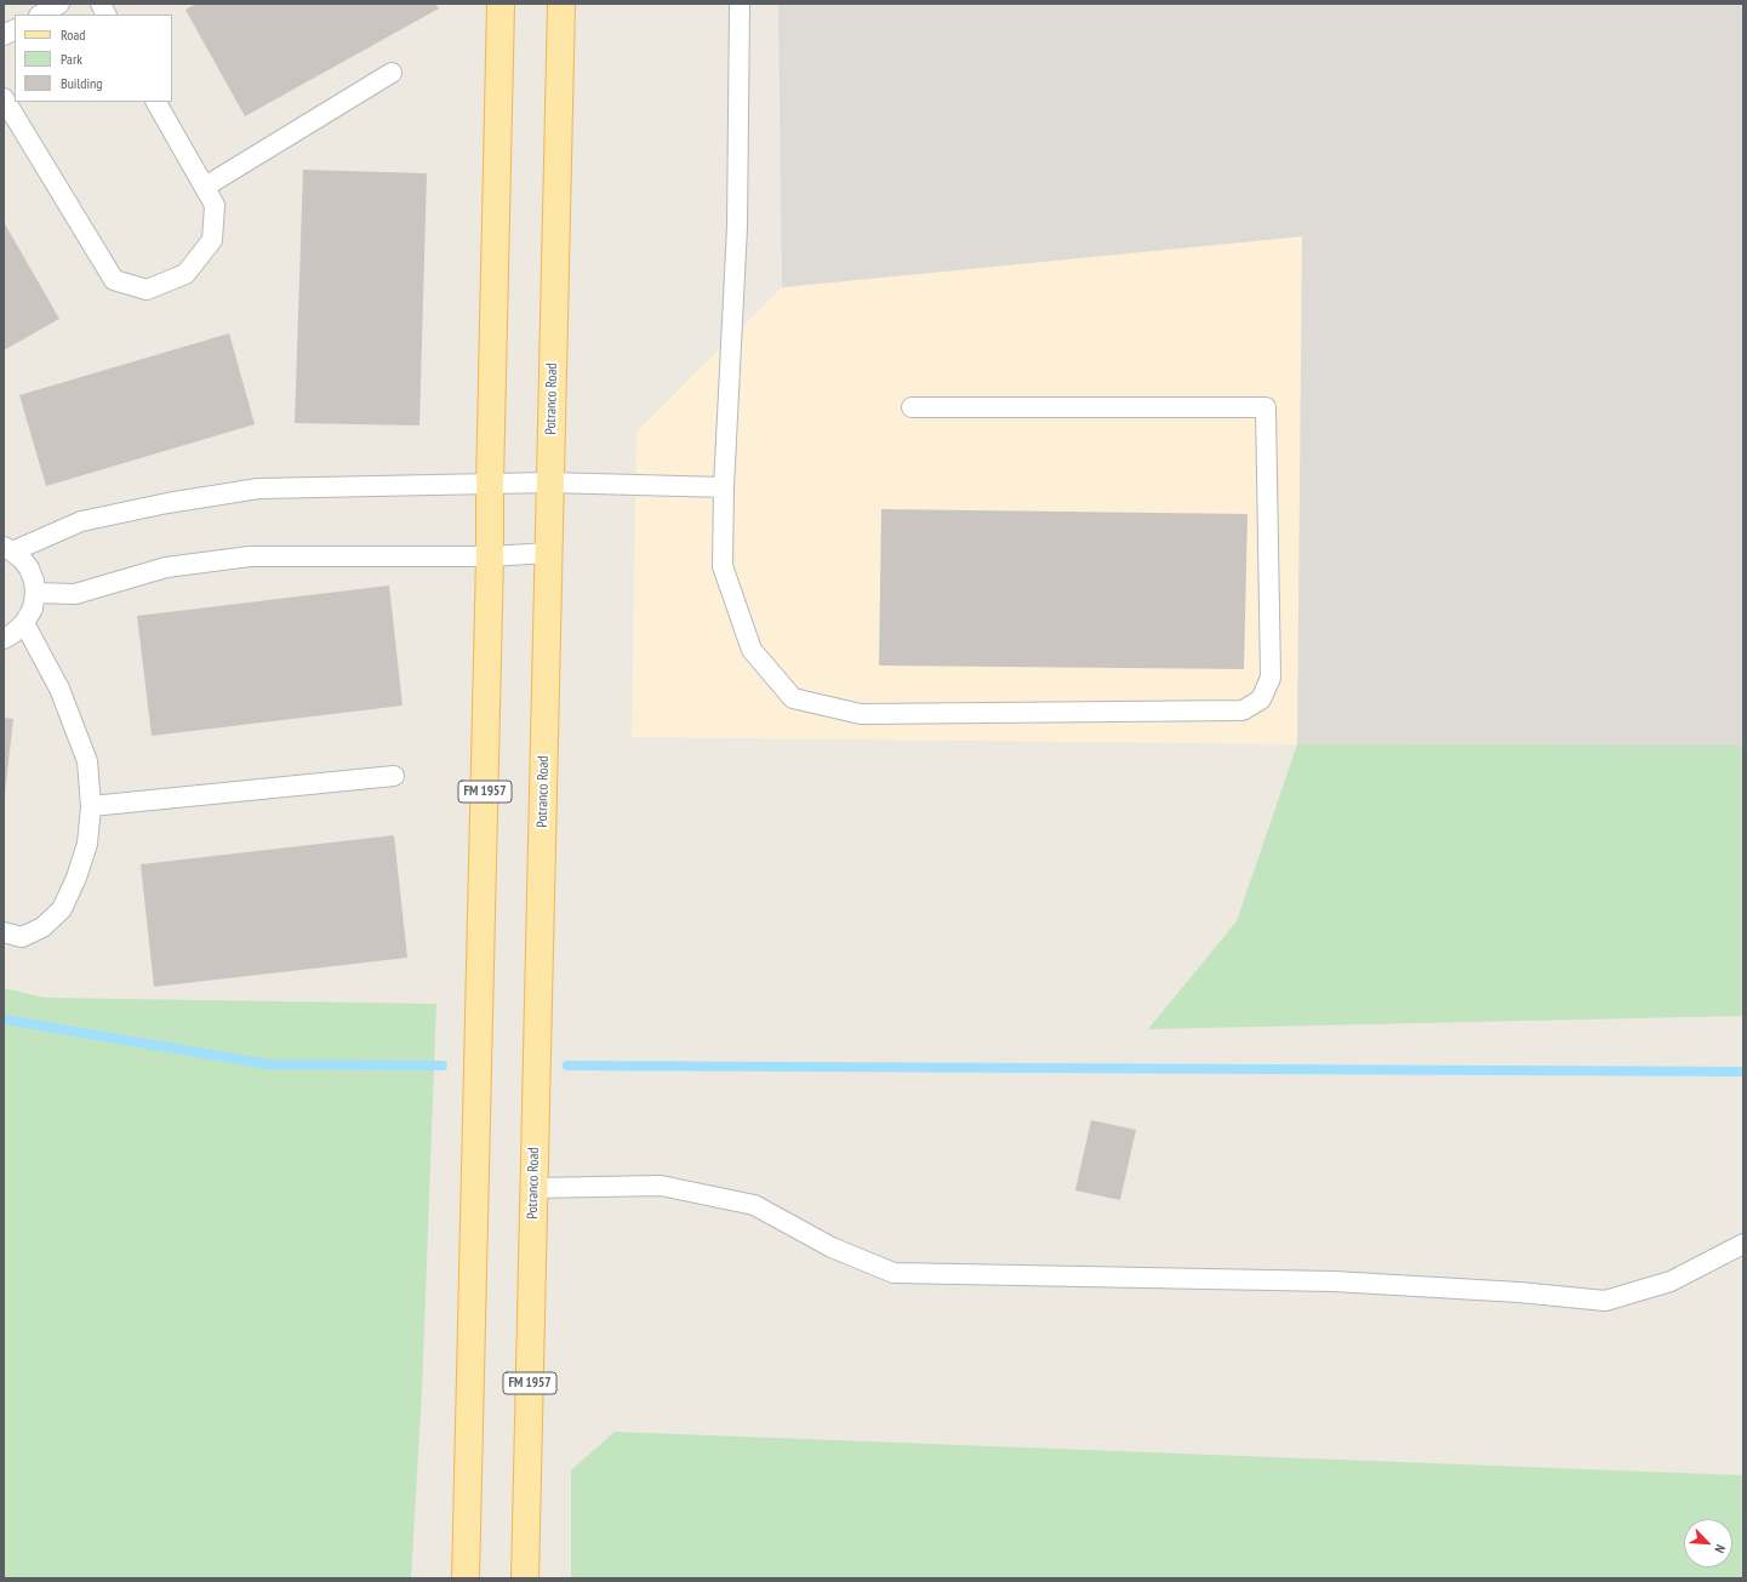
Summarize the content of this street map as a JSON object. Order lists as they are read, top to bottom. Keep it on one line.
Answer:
{"streets":{"main road":["Potranco Road","FM 1957"]},"legend":["Road","Park","Building"],"north":"bottom right"}
